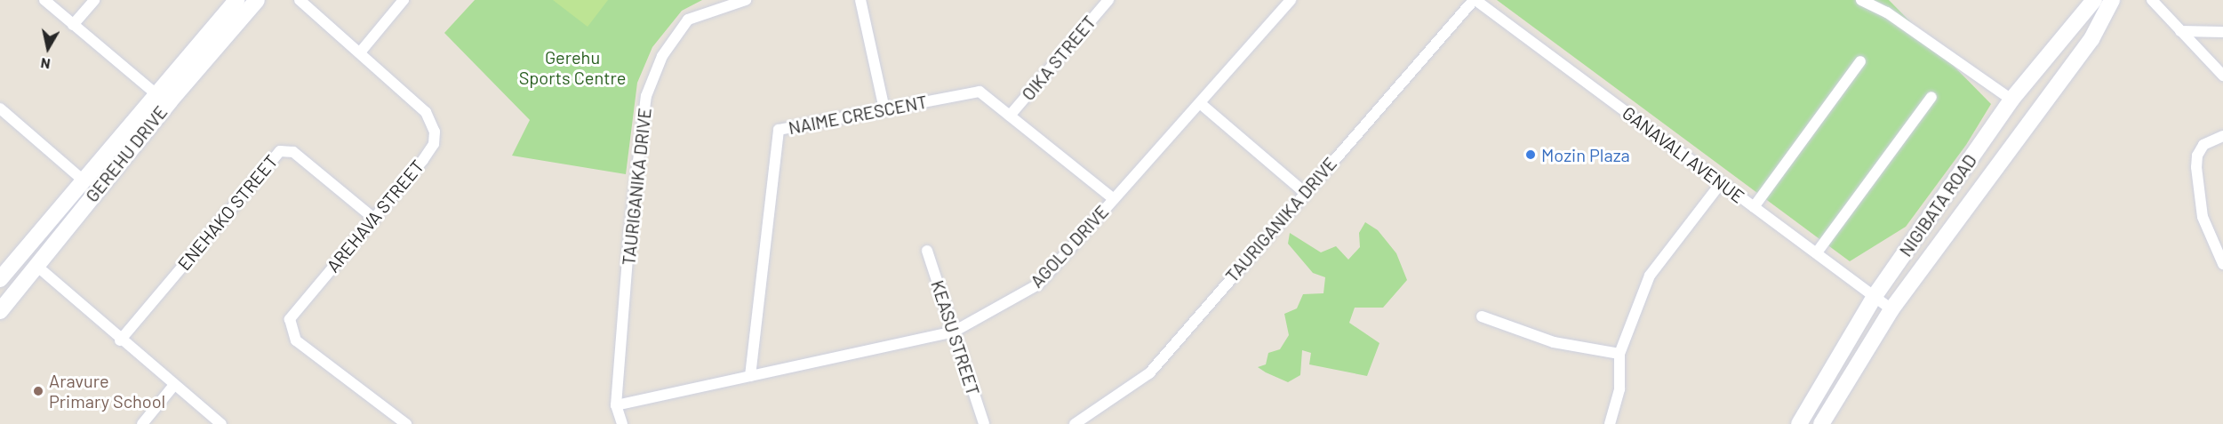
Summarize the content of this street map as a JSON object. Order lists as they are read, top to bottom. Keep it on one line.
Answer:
{"streets":{"street":["OIKA STREET","NAIME CRESCENT","GEREHU DRIVE","GANAVALI AVENUE","TAURIGANIKA DRIVE","NIGIBATA ROAD","ENEHAKO STREET","AREHAVA STREET","AGOLO DRIVE","KEASU STREET"]},"crossings":[["OIKA STREET","NAIME CRESCENT"],["NAIME CRESCENT","AGOLO DRIVE"],["GANAVALI AVENUE","TAURIGANIKA DRIVE"],["GANAVALI AVENUE","NIGIBATA ROAD"],["TAURIGANIKA DRIVE","AGOLO DRIVE"],["ENEHAKO STREET","AREHAVA STREET"],["AGOLO DRIVE","KEASU STREET"]],"parks":["Gerehu Sports Centre"],"places":["Mozin Plaza","Aravure Primary School"],"north":"bottom"}
